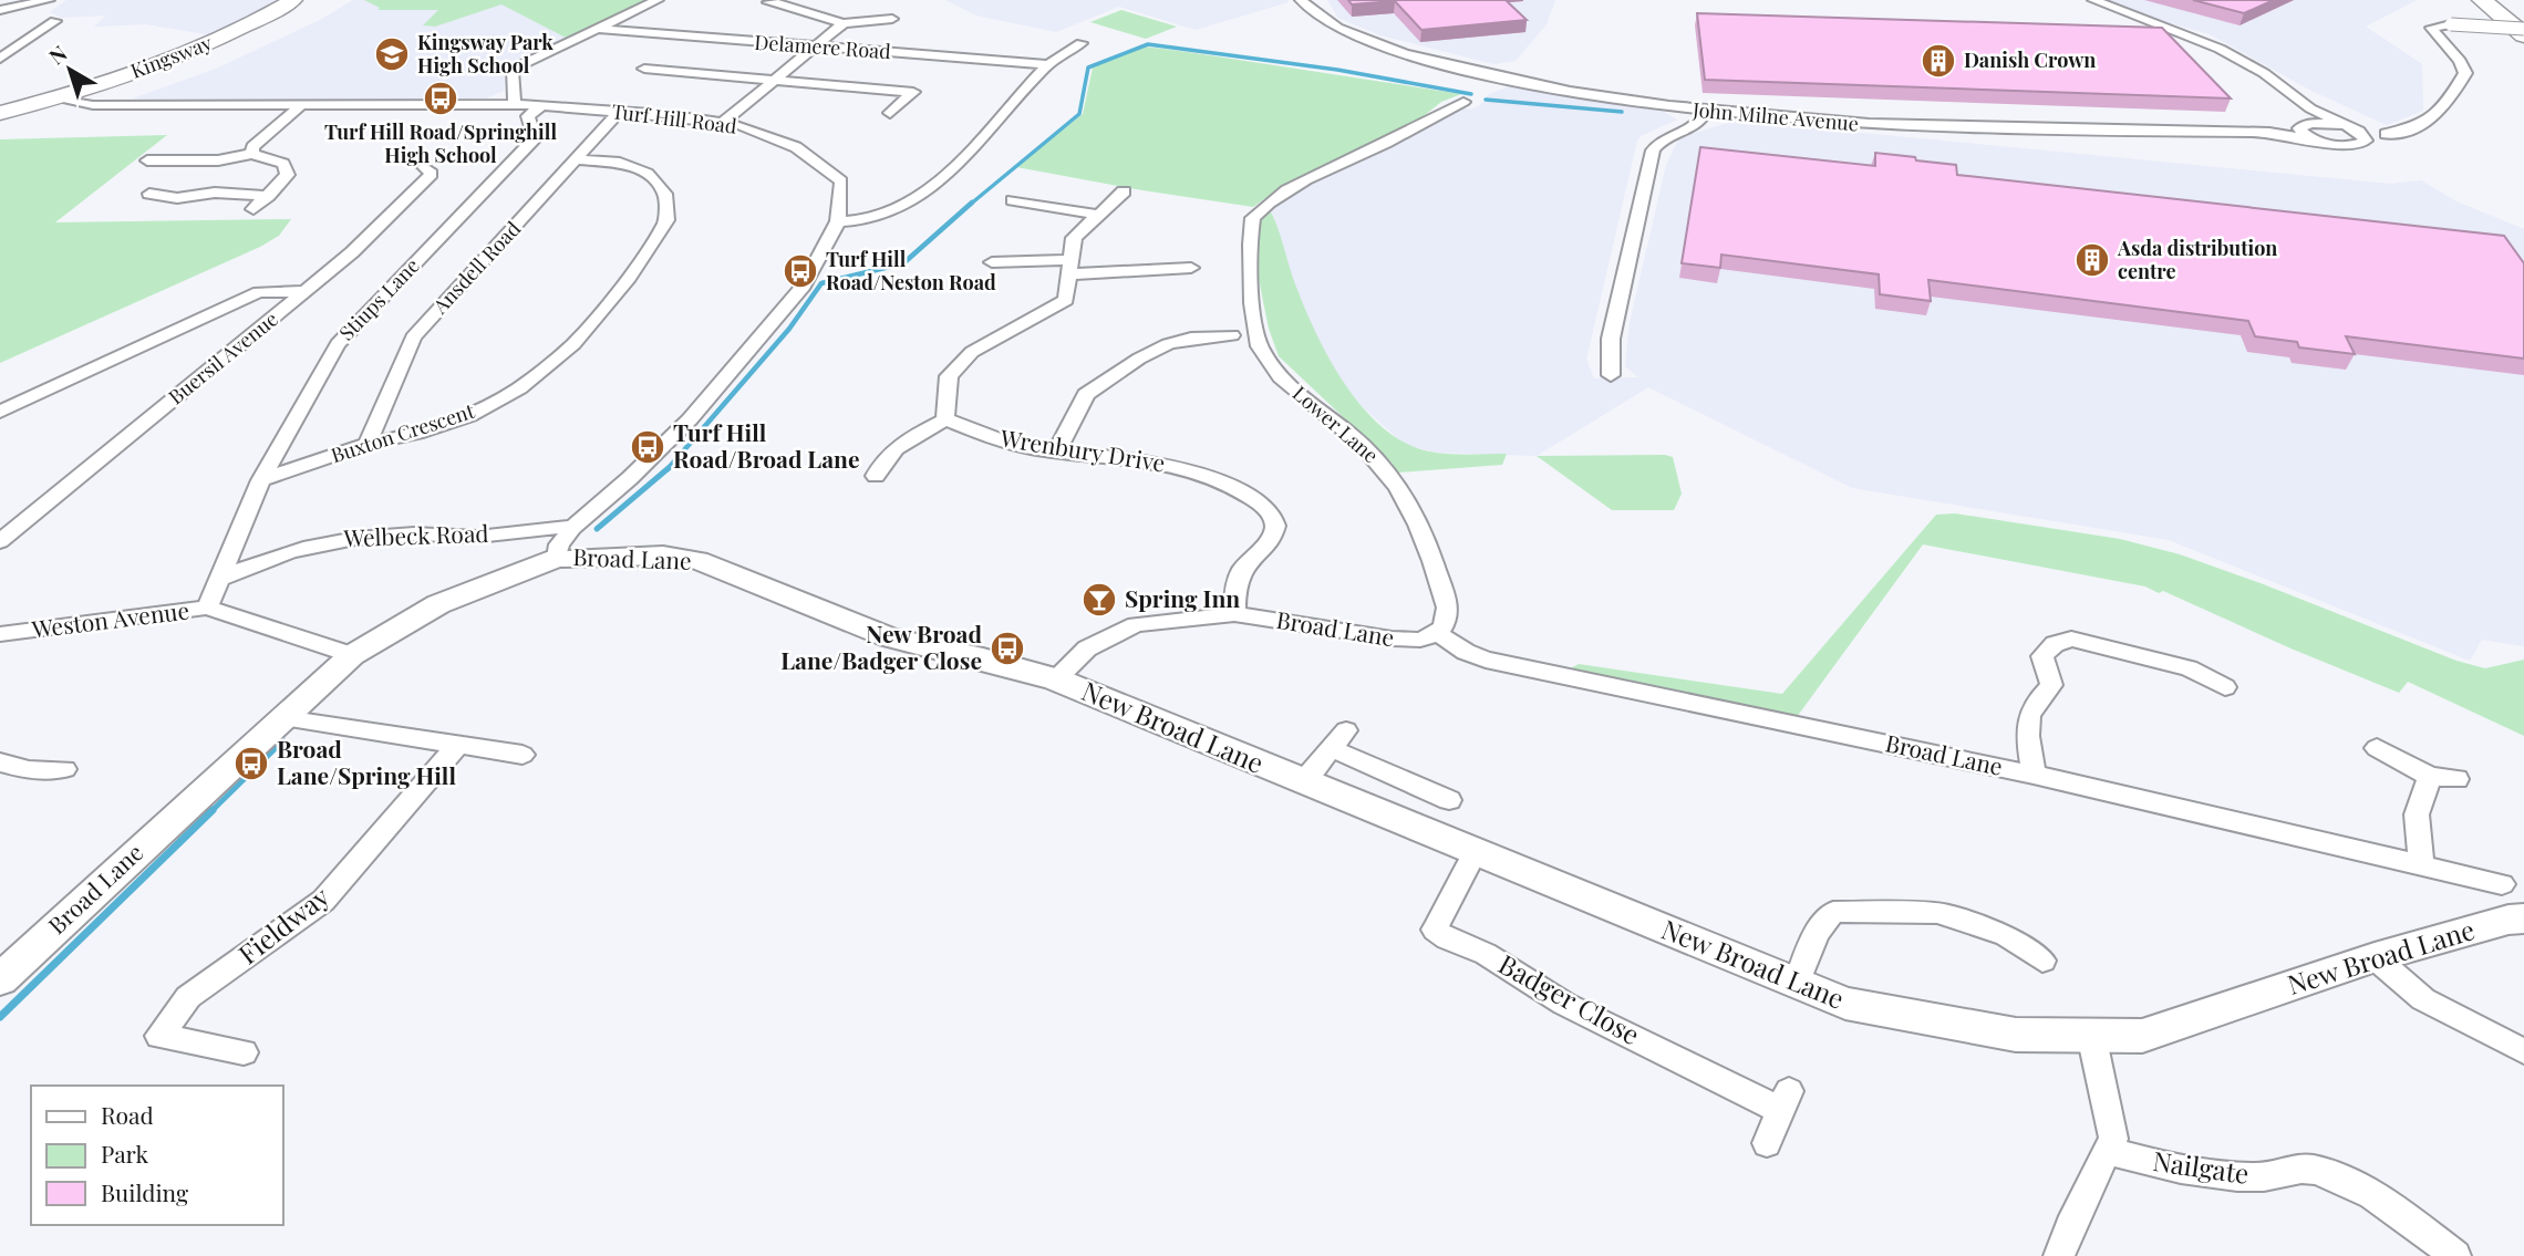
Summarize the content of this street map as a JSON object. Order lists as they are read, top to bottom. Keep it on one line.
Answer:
{"streets":{"highway":["Kingsway"],"main road":["Broad Lane","New Broad Lane"],"street":["Delamere Road","John Milne Avenue","Turf Hill Road","Ansdell Road","Stiups Lane","Buersil Avenue","Lower Lane","Buxton Crescent","Wrenbury Drive","Welbeck Road","Weston Avenue","Fieldway","Badger Close","Nailgate"]},"crossings":[["Kingsway","Turf Hill Road"],["Turf Hill Road","Ansdell Road"],["Turf Hill Road","Stiups Lane"],["Turf Hill Road","Welbeck Road"],["Turf Hill Road","Broad Lane"],["Ansdell Road","Buxton Crescent"],["Stiups Lane","Buxton Crescent"],["Stiups Lane","Welbeck Road"],["Stiups Lane","Weston Avenue"],["Lower Lane","Broad Lane"],["Wrenbury Drive","Broad Lane"],["Broad Lane","Weston Avenue"],["Broad Lane","New Broad Lane"],["New Broad Lane","Badger Close"]],"places":{"school or university":["Kingsway Park High School"],"building":["Danish Crown","Asda distribution centre"],"bus stop":["Turf Hill Road/Springhill High School","Turf Hill Road/Neston Road","Turf Hill Road/Broad Lane","New Broad Lane/Badger Close","Broad Lane/Spring Hill"],"bar":["Spring Inn"]},"legend":["Road","Park","Building"],"north":"top left"}
